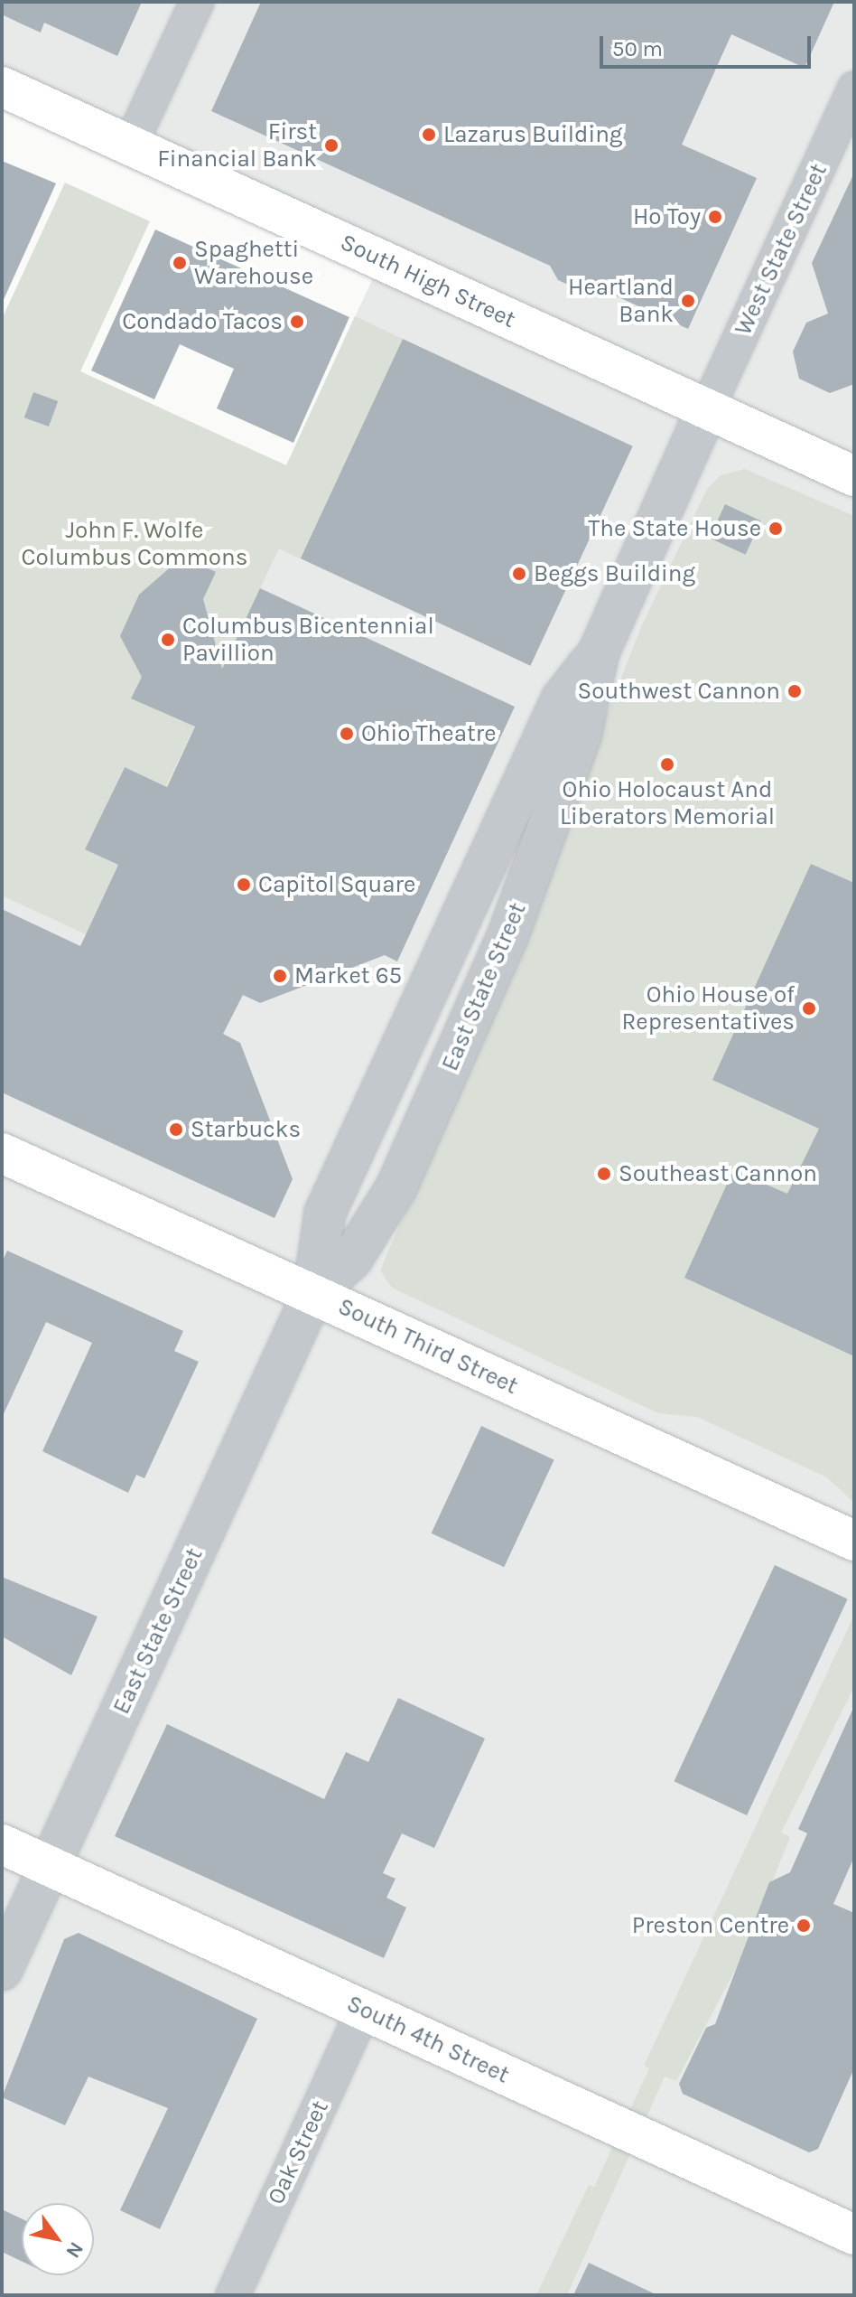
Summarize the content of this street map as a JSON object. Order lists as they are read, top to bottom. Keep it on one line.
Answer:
{"streets":{"main road":["South High Street","South Third Street","South 4th Street"],"street":["West State Street","East State Street","Oak Street"]},"crossings":[["West State Street","South High Street"],["West State Street","East State Street"],["South High Street","East State Street"],["East State Street","South Third Street"],["East State Street","South 4th Street"],["South 4th Street","Oak Street"]],"parks":["John F. Wolfe Columbus Commons"],"places":["Lazarus Building","First Financial Bank","Ho Toy","Spaghetti Warehouse","Heartland Bank","Condado Tacos","The State House","Beggs Building","Columbus Bicentennial Pavillion","Southwest Cannon","Ohio Theatre","Ohio Holocaust And Liberators Memorial","Capitol Square","Market 65","Ohio House of Representatives","Starbucks","Southeast Cannon","Preston Centre"],"scale_bar":"50 m","north":"bottom right"}
